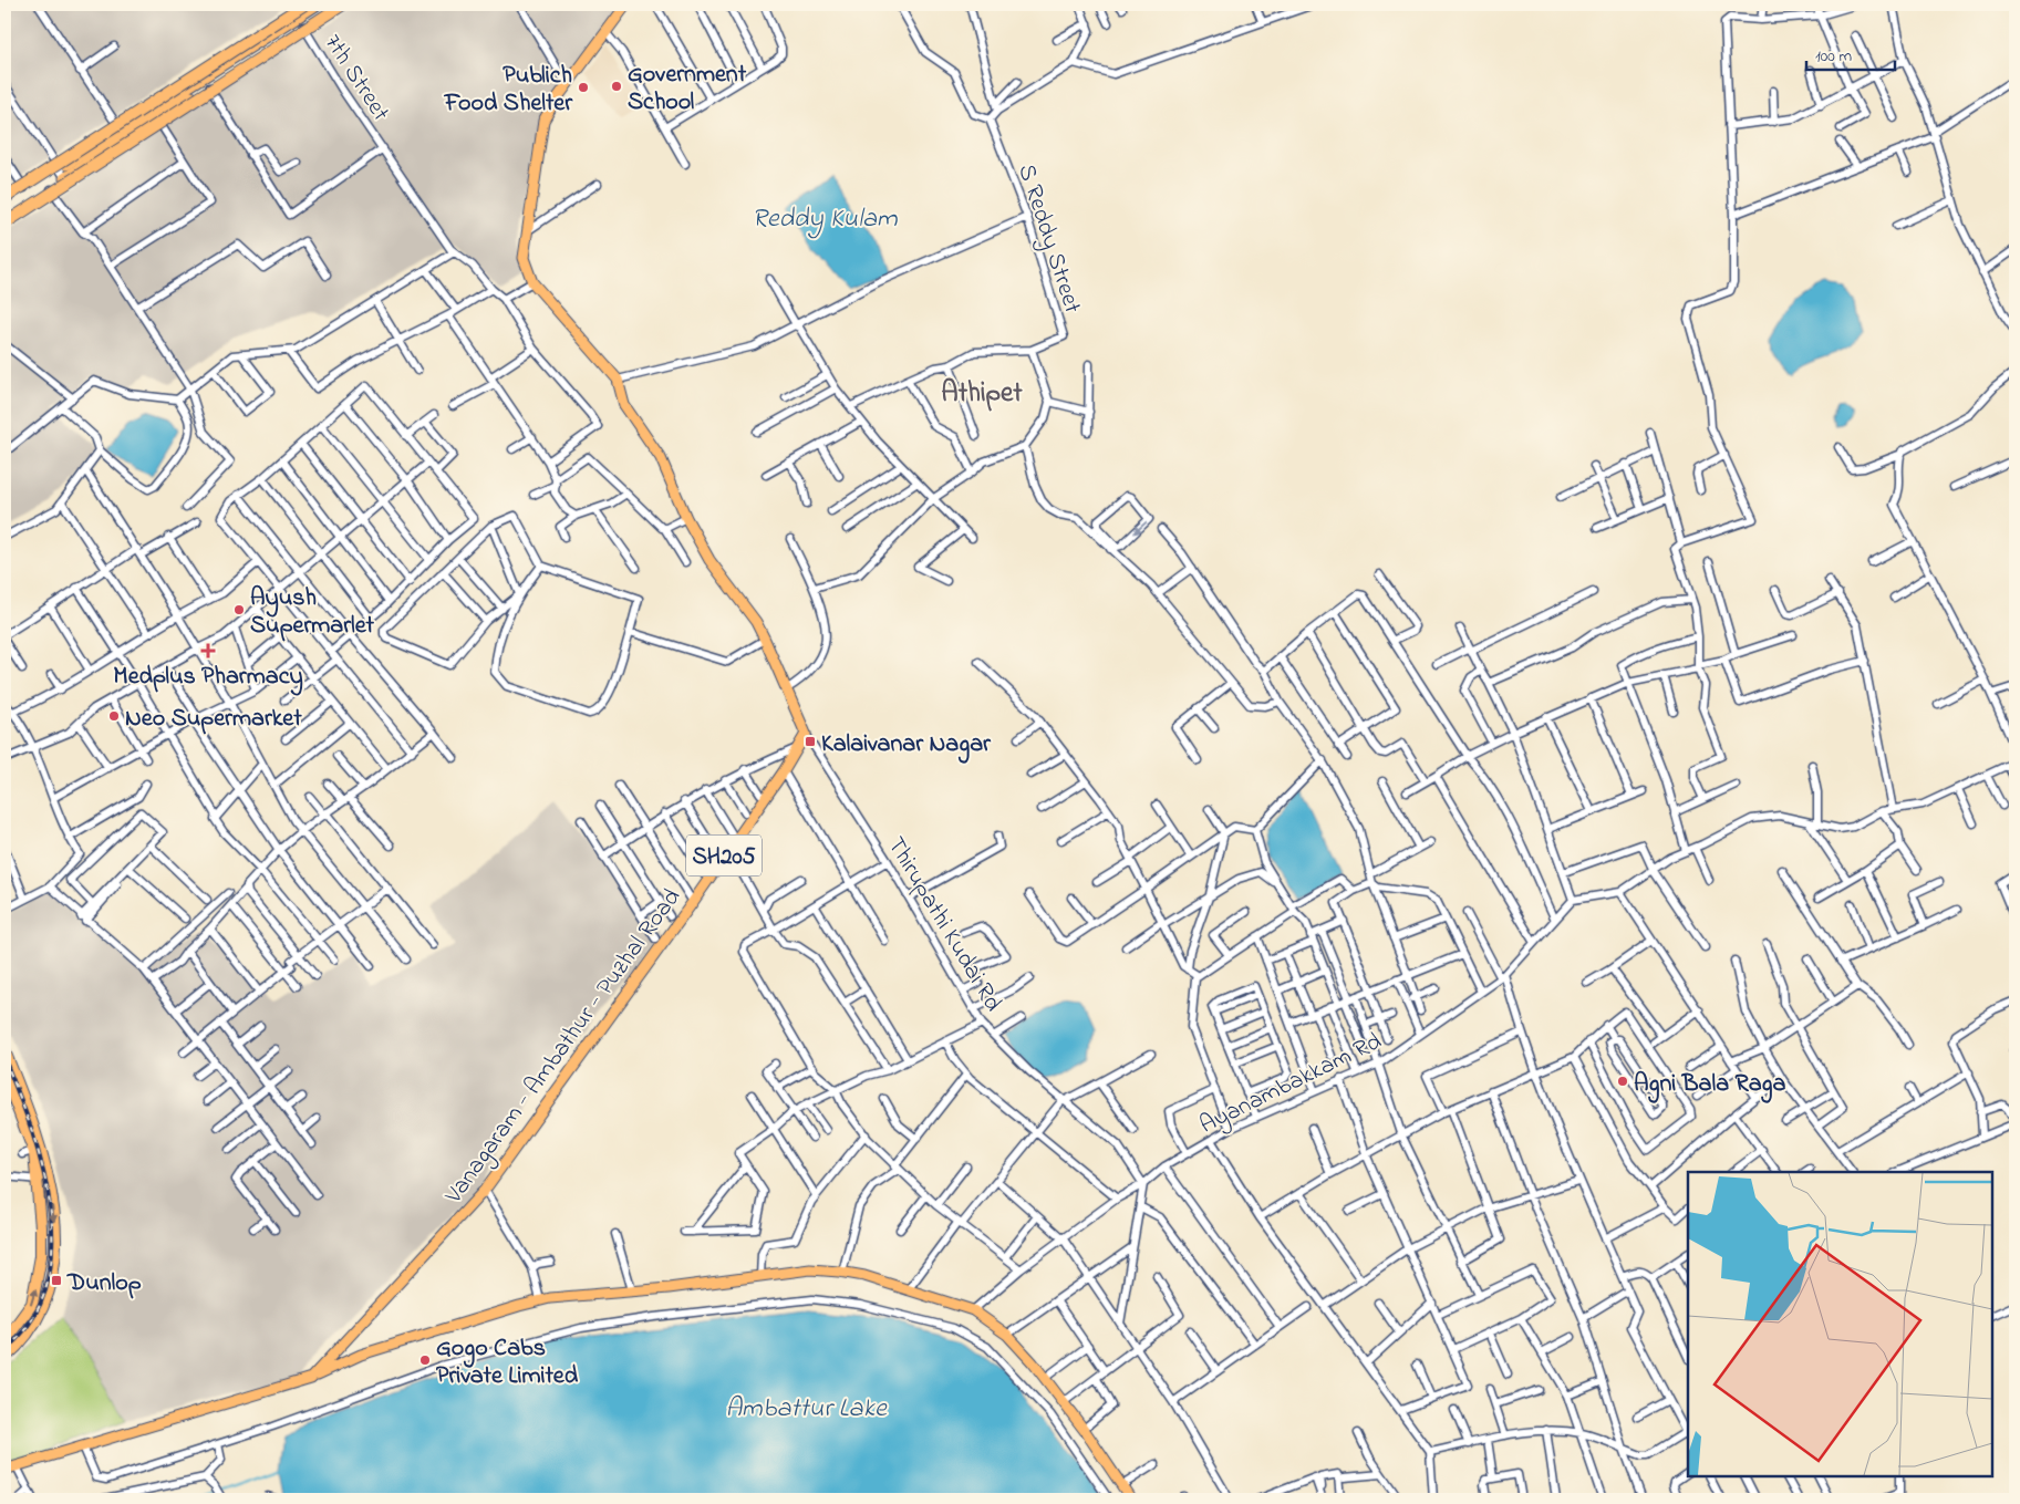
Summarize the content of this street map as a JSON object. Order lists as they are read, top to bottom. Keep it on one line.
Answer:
{"streets":{"main road":["SH205","Vanagaram - Ambathur - Puzhal Road"],"street":["7th Street","S Reddy Street","Thirupathi Kudai Rd","Ayanambakkam Rd"]},"crossings":[["Thirupathi Kudai Rd","Vanagaram - Ambathur - Puzhal Road"],["Thirupathi Kudai Rd","Ayanambakkam Rd"]],"districts":["Athipet"],"water":["Reddy Kulam","Ambattur Lake"],"places":{"other":["Government School","Publich Food Shelter","Ayush Supermarlet","Neo Supermarket","Agni Bala Raga","Gogo Cabs Private Limited"],"health":["Medplus Pharmacy"],"transit":["Kalaivanar Nagar","Dunlop"]},"scale_bar":"100 m"}
